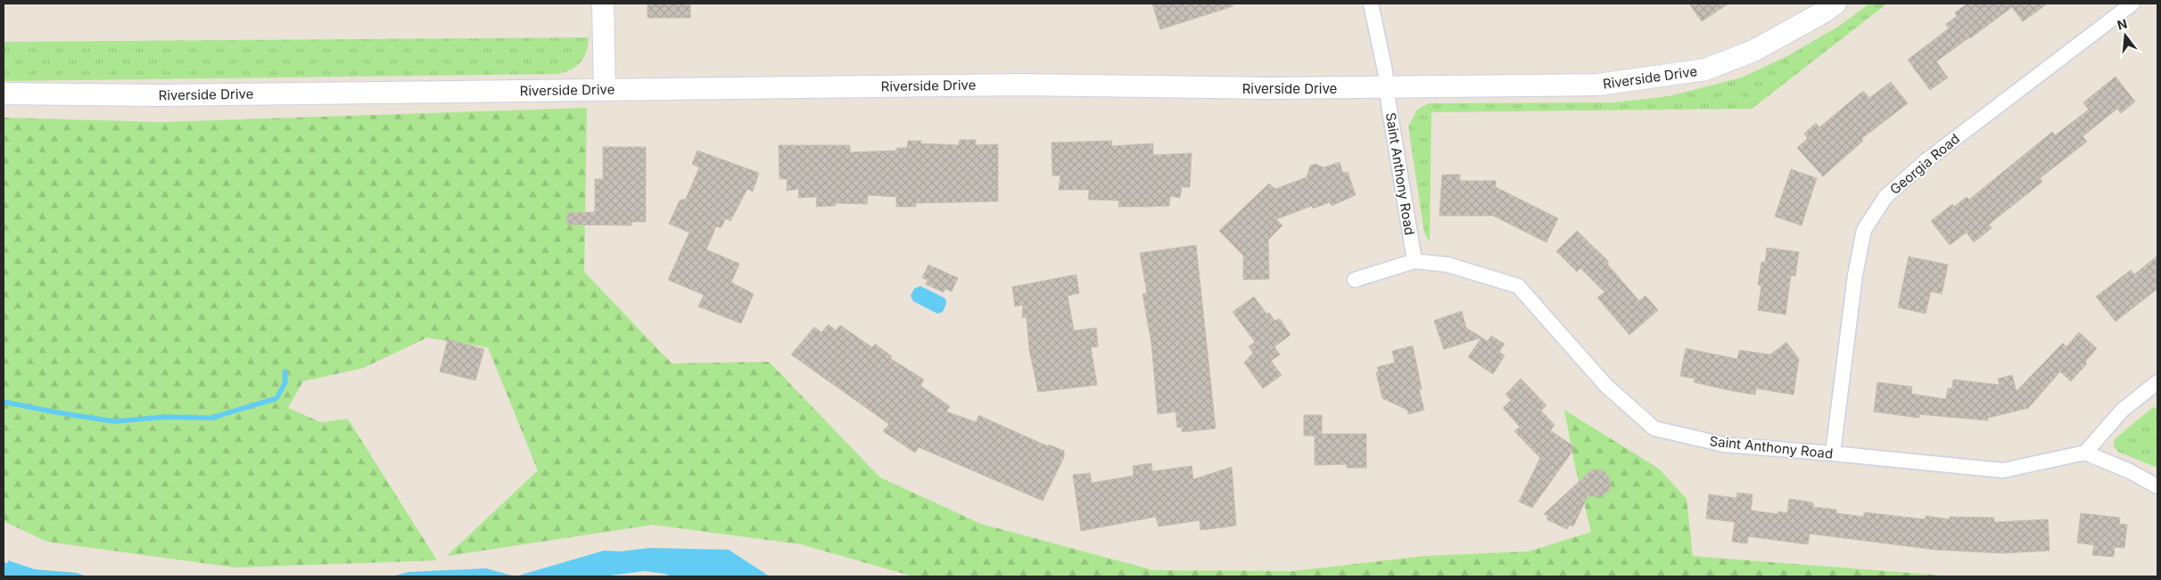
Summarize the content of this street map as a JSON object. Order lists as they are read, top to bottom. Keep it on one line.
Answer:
{"streets":{"main road":["Riverside Drive"],"street":["Georgia Road","Saint Anthony Road"]},"crossings":[["Riverside Drive","Saint Anthony Road"],["Georgia Road","Saint Anthony Road"]],"north":"top"}
